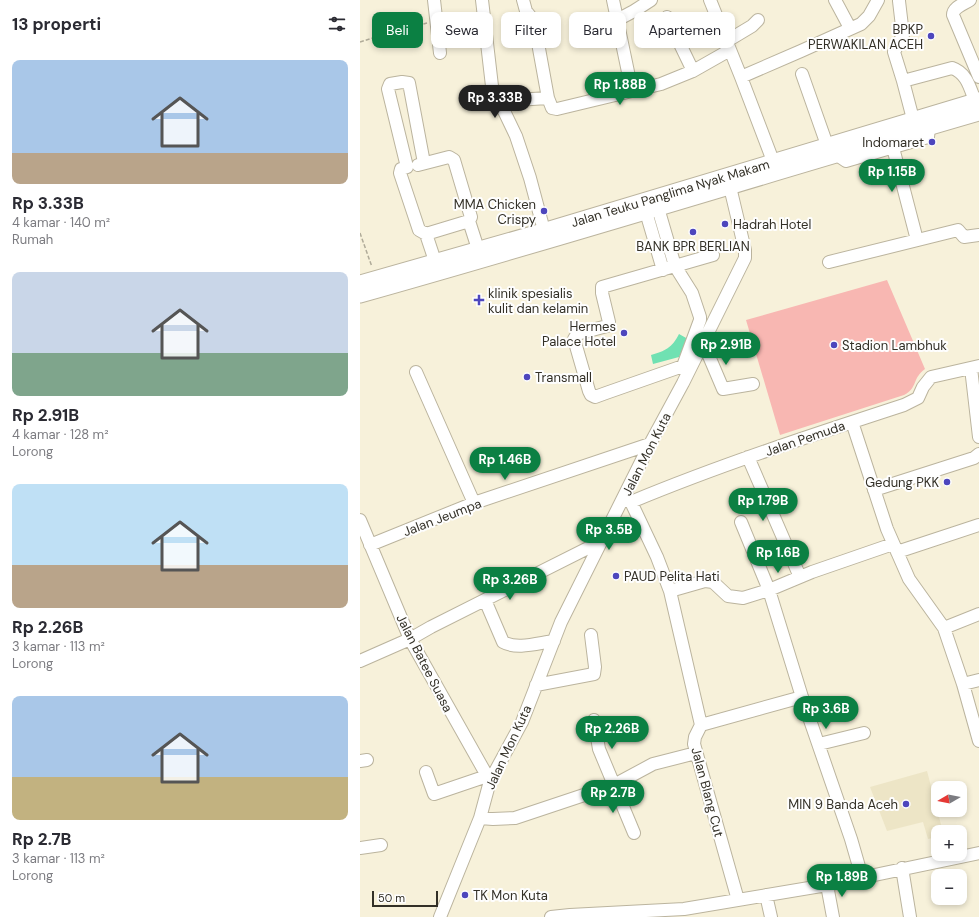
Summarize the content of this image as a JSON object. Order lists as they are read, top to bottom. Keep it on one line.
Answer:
{"streets":{"main road":["Jalan Teuku Panglima Nyak Makam"],"street":["Jalan Pemuda","Jalan Mon Kuta","Jalan Jeumpa","Jalan Batee Suasa","Jalan Blang Cut"]},"crossings":[["Jalan Teuku Panglima Nyak Makam","Jalan Mon Kuta"],["Jalan Pemuda","Jalan Mon Kuta"],["Jalan Mon Kuta","Jalan Jeumpa"],["Jalan Mon Kuta","Jalan Batee Suasa"],["Jalan Jeumpa","Jalan Batee Suasa"]],"places":{"other":["BPKP PERWAKILAN ACEH","Indomaret","MMA Chicken Crispy","Hadrah Hotel","BANK BPR BERLIAN","Hermes Palace Hotel","Stadion Lambhuk","Transmall","Gedung PKK","PAUD Pelita Hati","MIN 9 Banda Aceh","TK Mon Kuta"],"health":["klinik spesialis kulit dan kelamin"]},"scale_bar":"50 m","north":"left","page":{"heading":"13 properti","chip":["Beli","Sewa","Filter","Baru","Apartemen"],"list":[{"name":"Rp 3.33B","note":"4 kamar · 140 m² · Rumah"},{"name":"Rp 2.91B","note":"4 kamar · 128 m² · Lorong"},{"name":"Rp 2.26B","note":"3 kamar · 113 m² · Lorong"},{"name":"Rp 2.7B","note":"3 kamar · 113 m² · Lorong"}],"price":["Rp 1.88B","Rp 3.33B","Rp 1.15B","Rp 2.91B","Rp 1.46B","Rp 1.79B","Rp 3.5B","Rp 1.6B","Rp 3.26B","Rp 3.6B","Rp 2.26B","Rp 2.7B","Rp 1.89B"],"map_buttons":["+","−"],"scale":"50 m"}}
